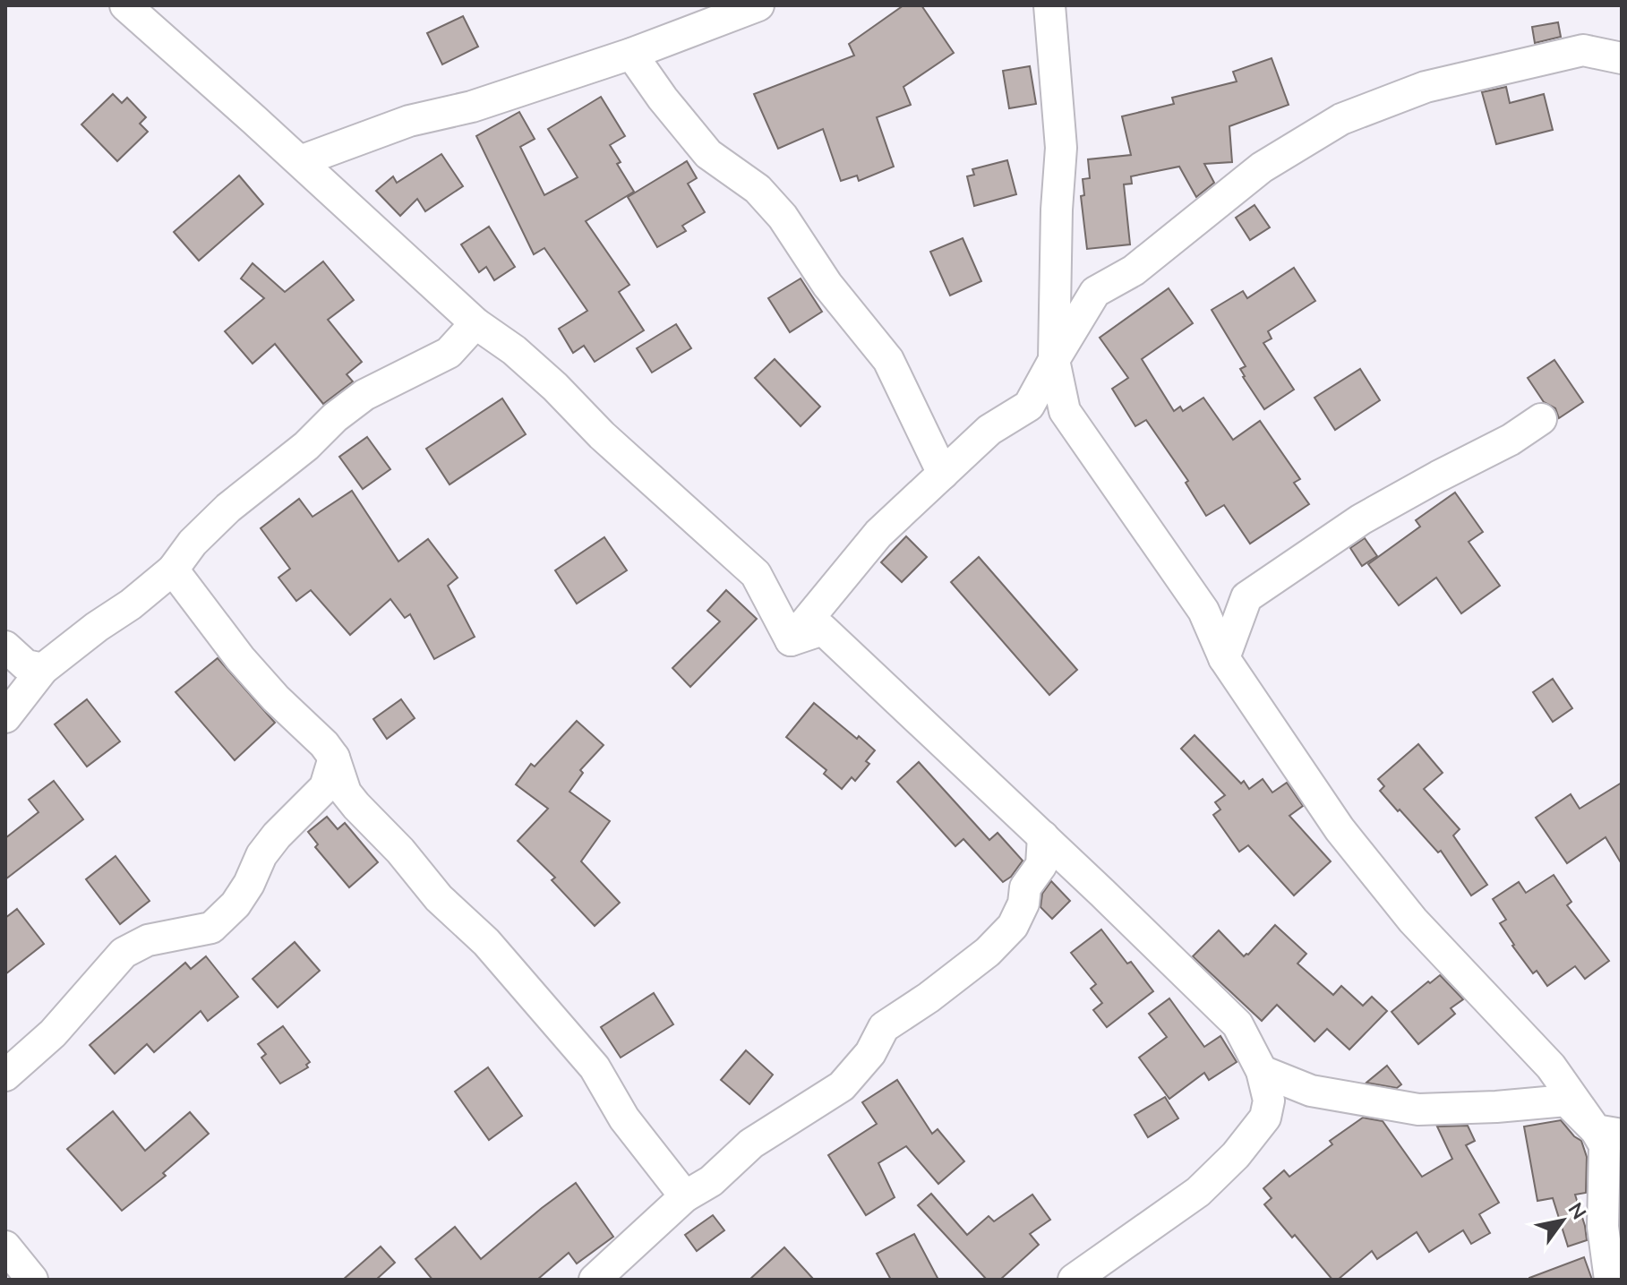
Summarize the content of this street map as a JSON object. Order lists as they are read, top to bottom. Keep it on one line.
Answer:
{"north":"top right"}
